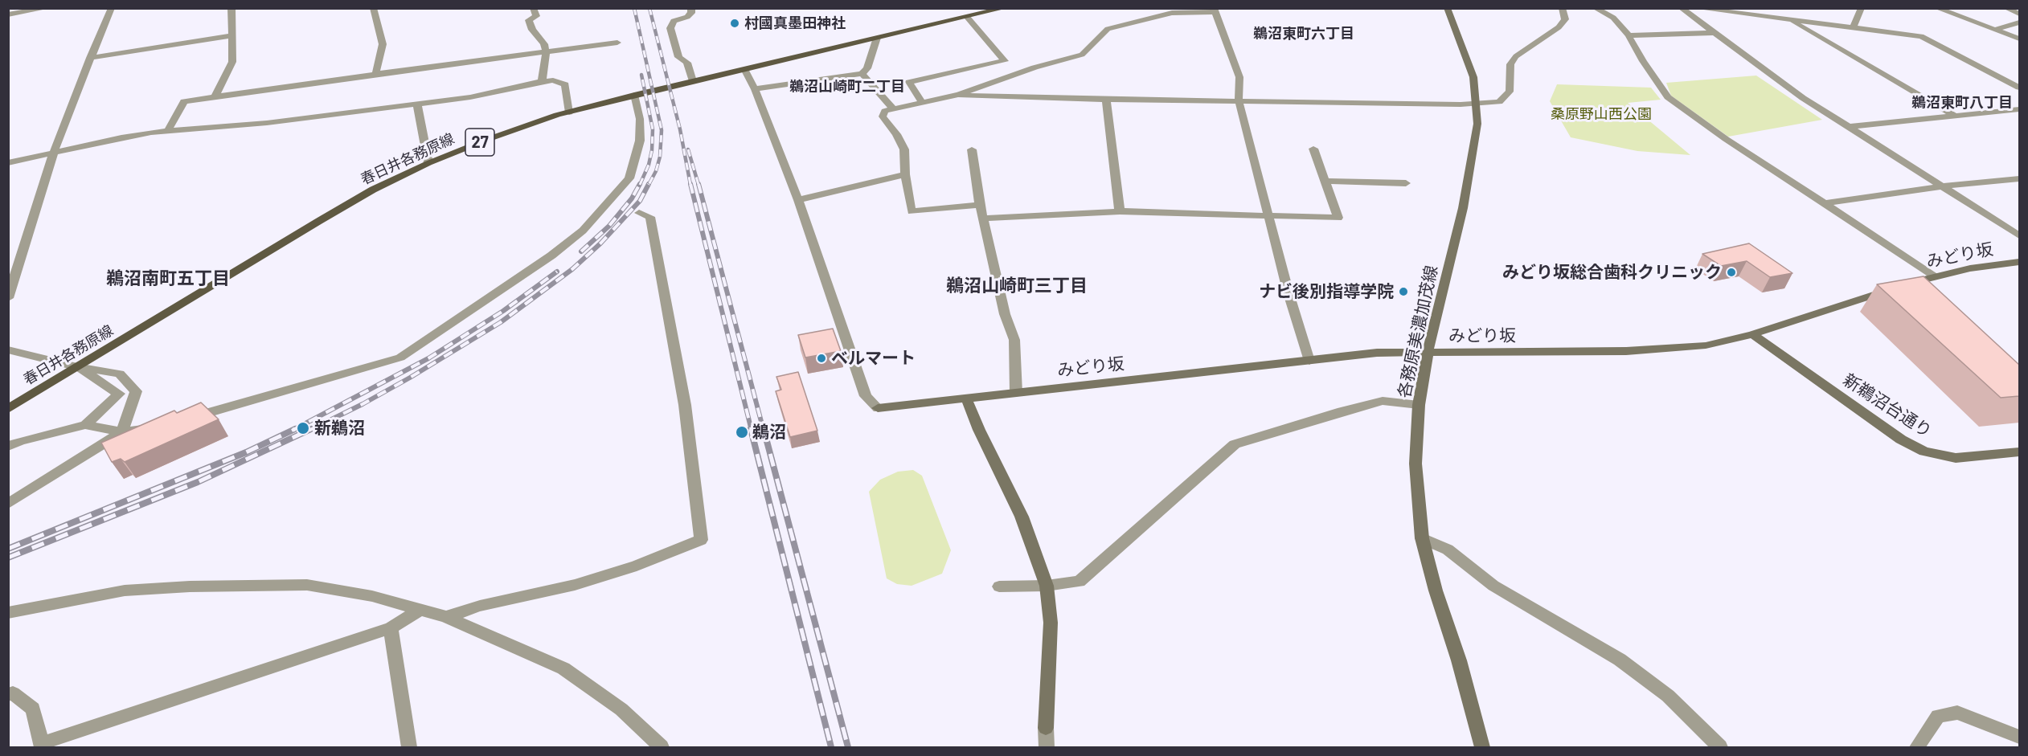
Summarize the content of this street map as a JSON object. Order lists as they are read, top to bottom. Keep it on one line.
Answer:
{"streets":{"main road":["27","春日井各務原線"],"street":["みどり坂","各務原美濃加茂線","新鵜沼台通り"]},"crossings":[["みどり坂","各務原美濃加茂線"],["みどり坂","新鵜沼台通り"]],"districts":["鵜沼東町六丁目","鵜沼山崎町二丁目","鵜沼東町八丁目","鵜沼南町五丁目","鵜沼山崎町三丁目"],"parks":["桑原野山西公園"],"places":["村國真墨田神社","みどり坂総合歯科クリニック","ナビ後別指導学院","ベルマート","新鵜沼","鵜沼"]}
